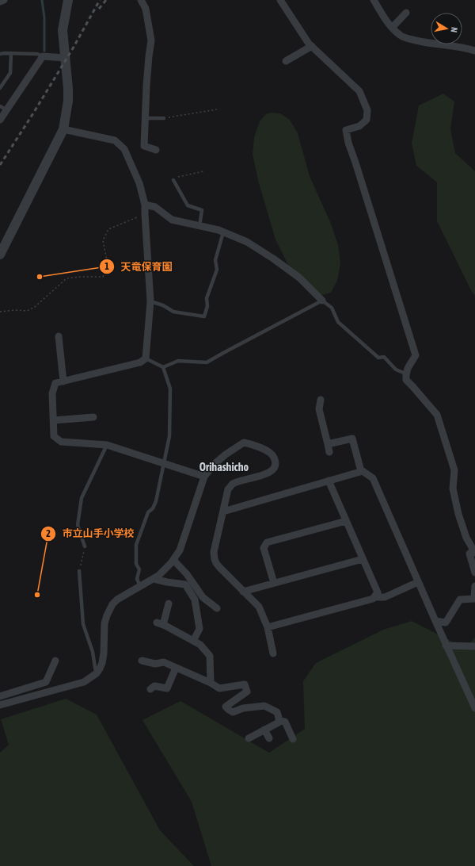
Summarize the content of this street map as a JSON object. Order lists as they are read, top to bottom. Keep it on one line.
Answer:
{"districts":["Orihashicho"],"places":["天竜保育園","市立山手小学校"],"north":"right"}
